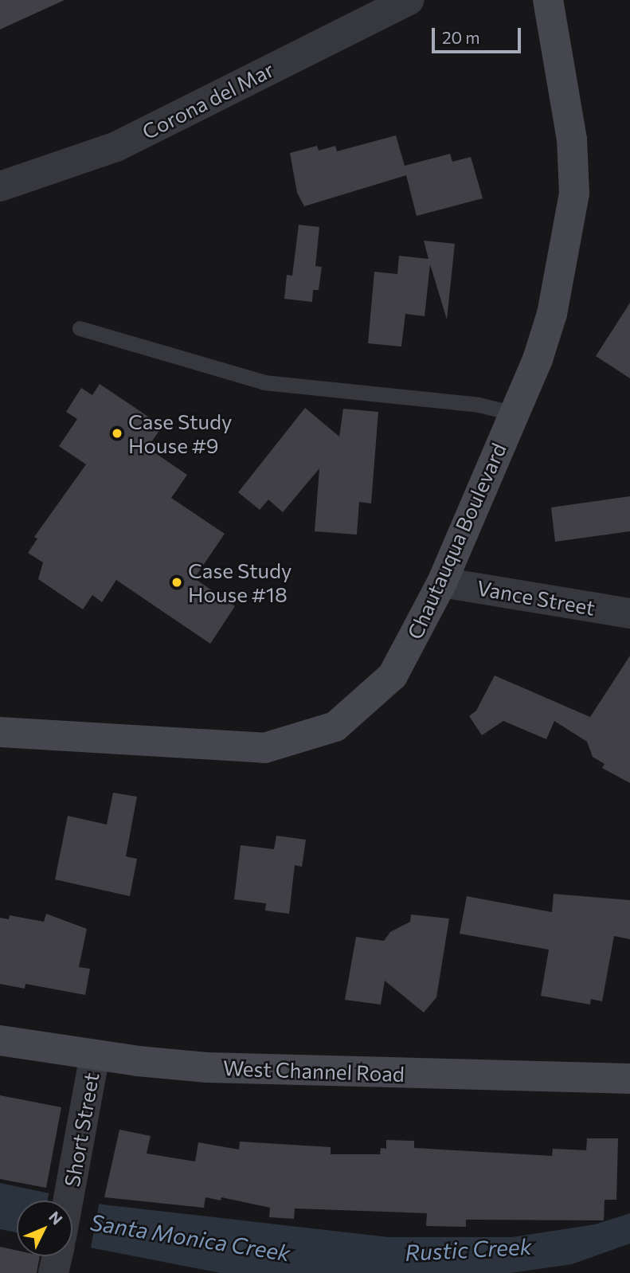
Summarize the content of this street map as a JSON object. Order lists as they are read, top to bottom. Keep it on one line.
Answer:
{"streets":{"street":["Corona del Mar","Chautauqua Boulevard","Vance Street","West Channel Road","Short Street"]},"crossings":[["Chautauqua Boulevard","Vance Street"],["West Channel Road","Short Street"]],"water":["Santa Monica Creek","Rustic Creek"],"places":["Case Study House #9","Case Study House #18"],"scale_bar":"20 m","north":"top right"}
